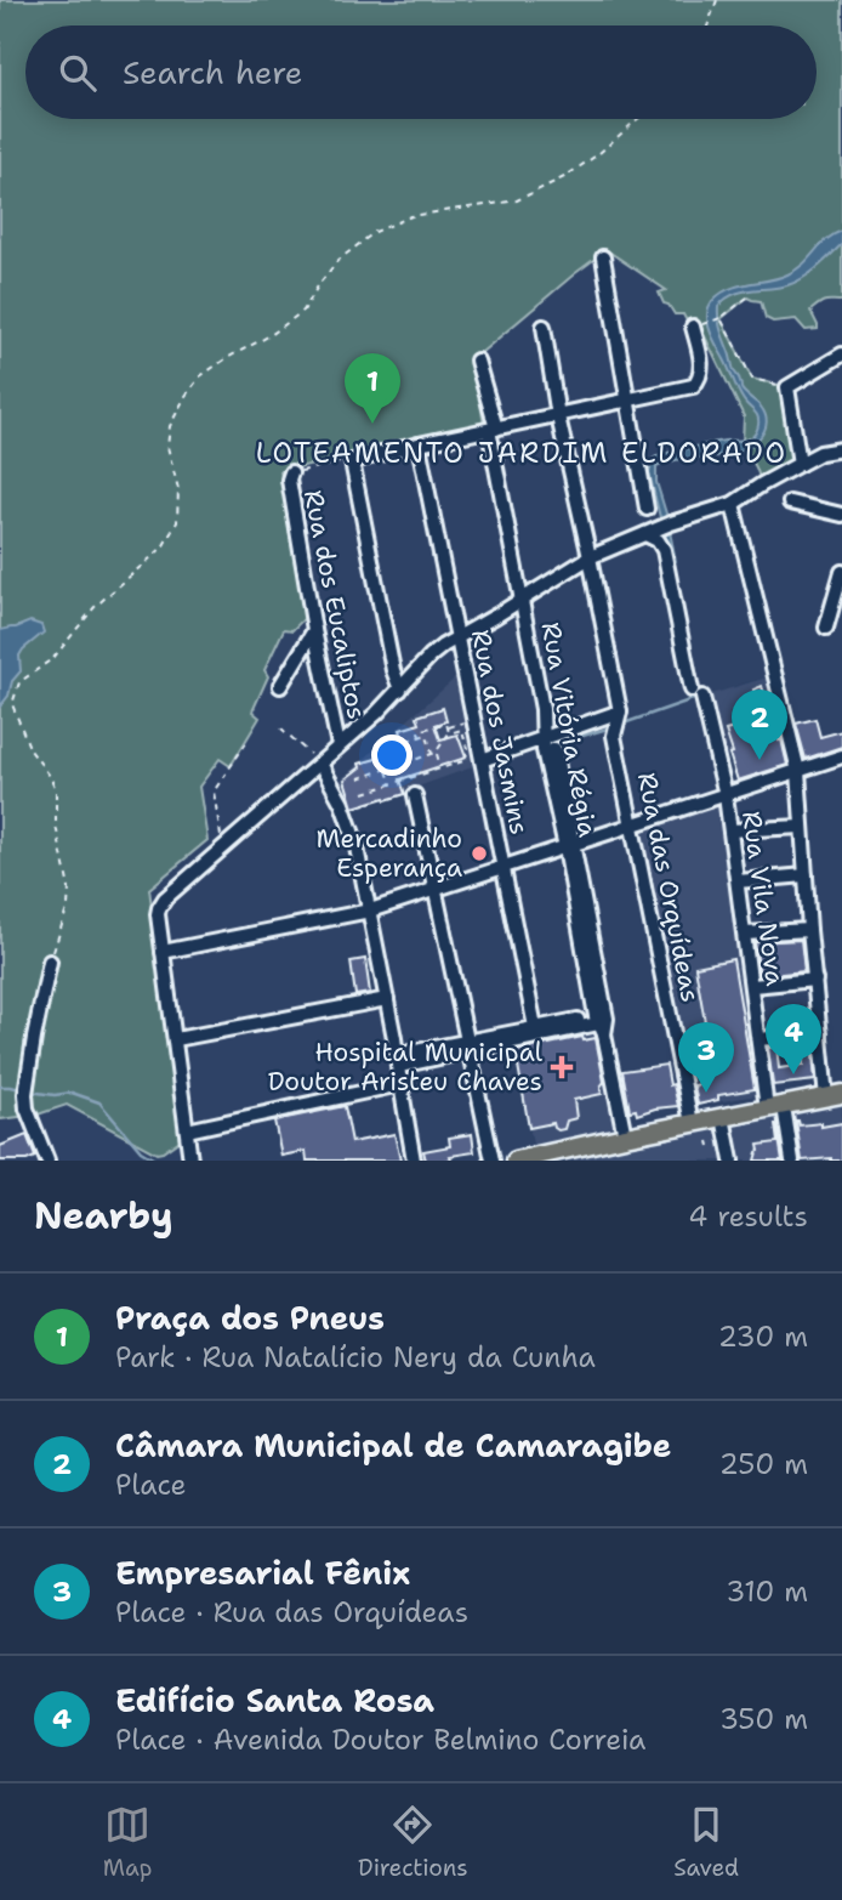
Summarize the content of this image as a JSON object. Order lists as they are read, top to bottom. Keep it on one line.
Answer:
{"streets":{"street":["Rua dos Eucaliptos","Rua Vitória Régia","Rua dos Jasmins","Rua das Orquídeas","Rua Vila Nova"]},"districts":["LOTEAMENTO JARDIM ELDORADO"],"places":{"other":["Mercadinho Esperança"],"health":["Hospital Municipal Doutor Aristeu Chaves"]},"page":{"search":"Search here","pins":["1","2","4","3"],"heading":["Nearby","4 results"],"list":[{"mark":"1","name":"Praça dos Pneus","note":"Park · Rua Natalício Nery da Cunha","value":"230 m"},{"mark":"2","name":"Câmara Municipal de Camaragibe","note":"Place","value":"250 m"},{"mark":"3","name":"Empresarial Fênix","note":"Place · Rua das Orquídeas","value":"310 m"},{"mark":"4","name":"Edifício Santa Rosa","note":"Place · Avenida Doutor Belmino Correia","value":"350 m"}],"nav":["Map","Directions","Saved"]}}
